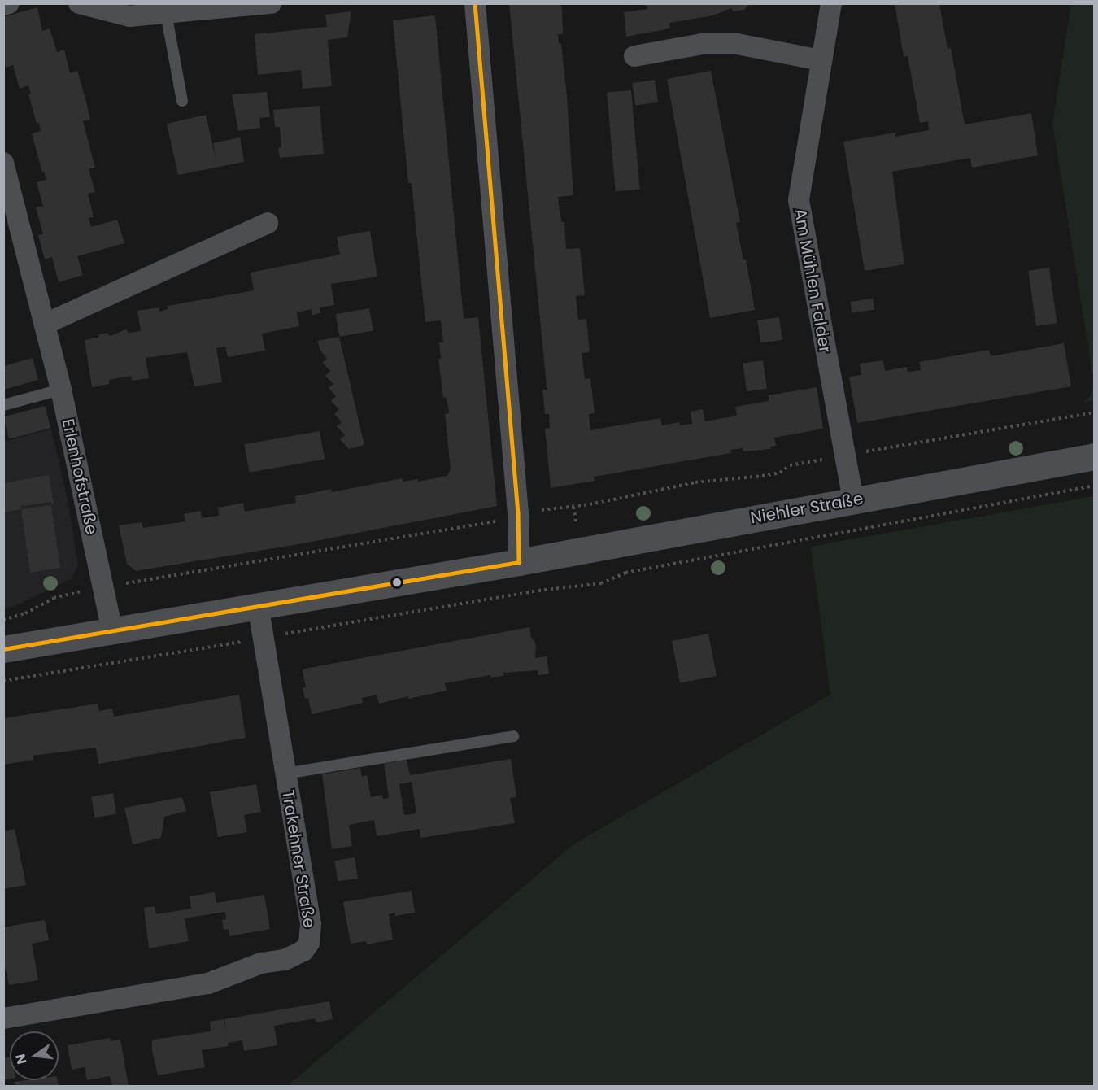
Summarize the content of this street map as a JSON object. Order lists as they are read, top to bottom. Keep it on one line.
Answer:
{"streets":{"street":["Am Mühlen Falder","Erlenhofstraße","Niehler Straße","Trakehner Straße"]},"crossings":[["Am Mühlen Falder","Niehler Straße"],["Erlenhofstraße","Niehler Straße"],["Niehler Straße","Trakehner Straße"]],"north":"left"}
